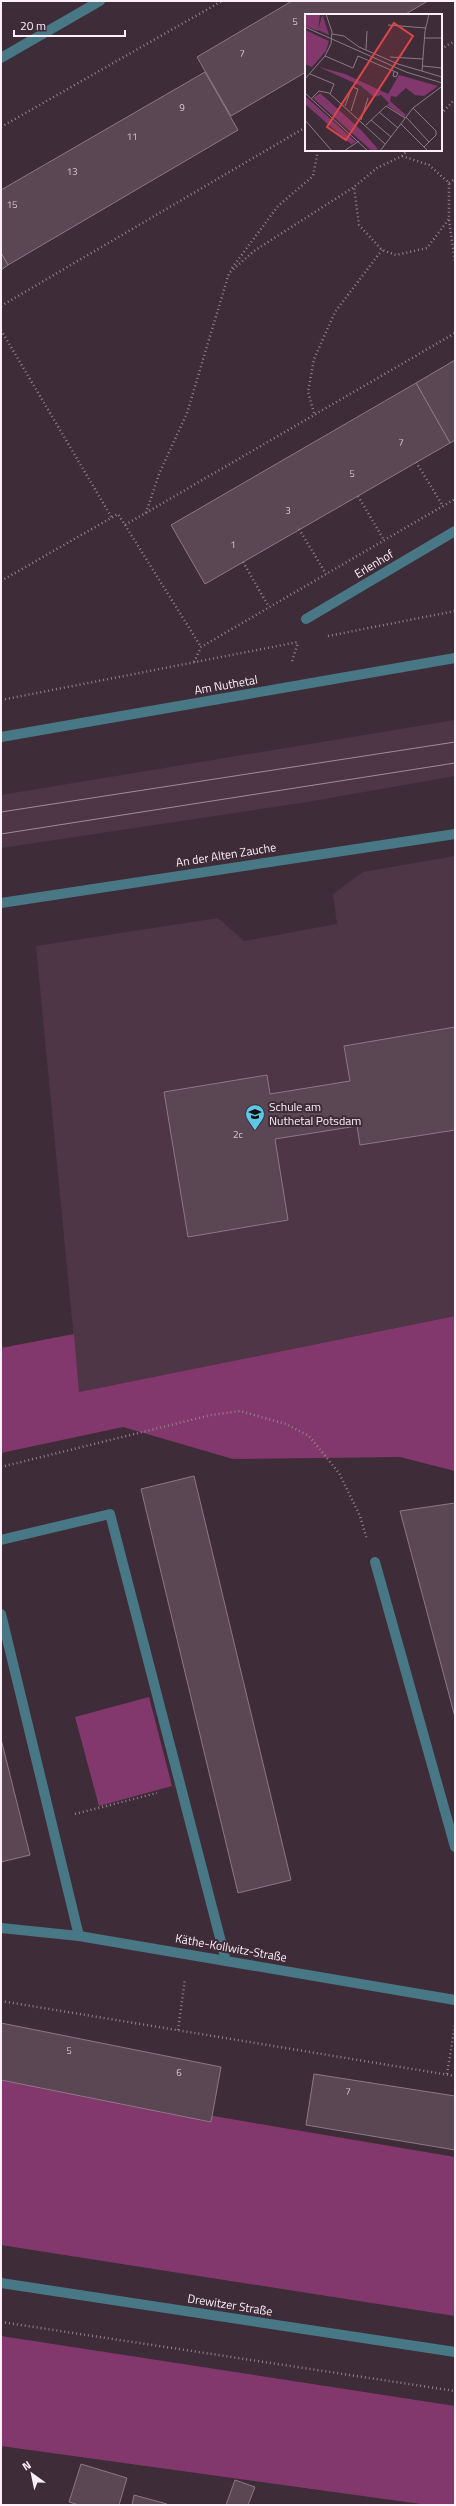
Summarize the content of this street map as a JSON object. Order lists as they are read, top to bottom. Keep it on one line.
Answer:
{"streets":{"street":["Erlenhof","Am Nuthetal","An der Alten Zauche","Käthe-Kollwitz-Straße","Drewitzer Straße"]},"places":{"school or university":["Schule am Nuthetal Potsdam"]},"house_numbers":["5","7","9","11","13","15","7","5","3","1","2c","5","6","7"],"scale_bar":"20 m","north":"top left"}
